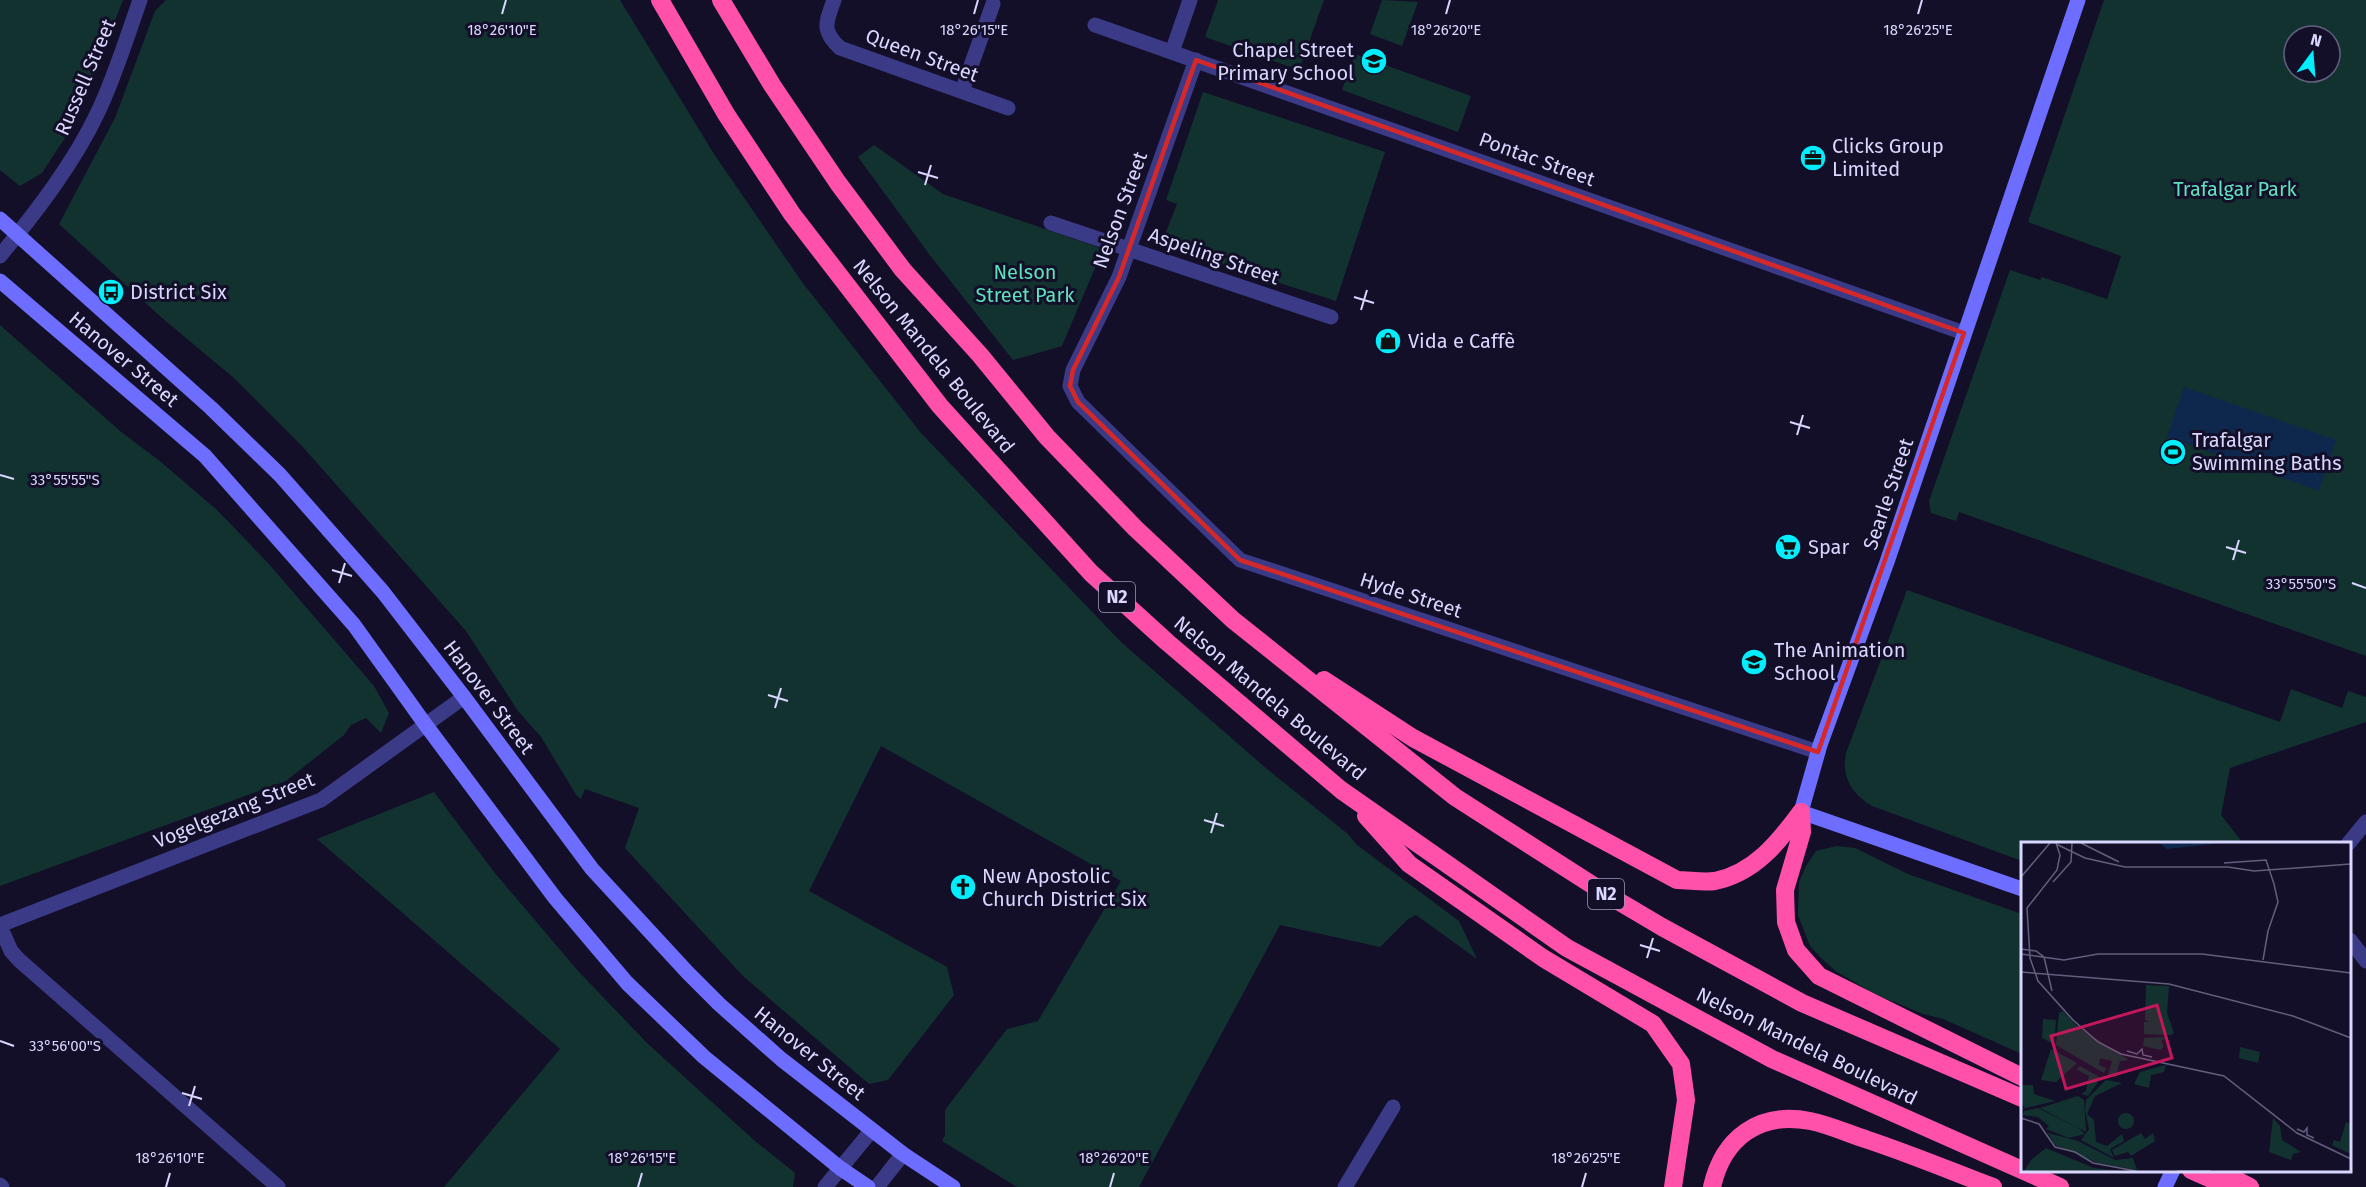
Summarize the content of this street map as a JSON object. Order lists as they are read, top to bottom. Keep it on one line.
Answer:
{"streets":{"highway":["Nelson Mandela Boulevard","N2"],"street":["Queen Street","Russell Street","Pontac Street","Nelson Street","Aspeling Street","Hanover Street","Searle Street","Hyde Street","Vogelgezang Street"]},"crossings":[["Russell Street","Hanover Street"],["Pontac Street","Nelson Street"],["Pontac Street","Searle Street"],["Nelson Street","Aspeling Street"],["Nelson Street","Hyde Street"],["Hanover Street","Vogelgezang Street"],["Searle Street","Hyde Street"]],"parks":["Trafalgar Park","Nelson Street Park"],"places":{"school or university":["Chapel Street Primary School","The Animation School"],"office":["Clicks Group Limited"],"bus stop":["District Six"],"shop":["Vida e Caffè"],"sports":["Trafalgar Swimming Baths"],"supermarket":["Spar"],"church":["New Apostolic Church District Six"]},"north":"top","coordinates":["18°26'10\"E","18°26'15\"E","18°26'20\"E","18°26'25\"E","33°55'55\"S","33°55'50\"S","33°56'00\"S"]}
